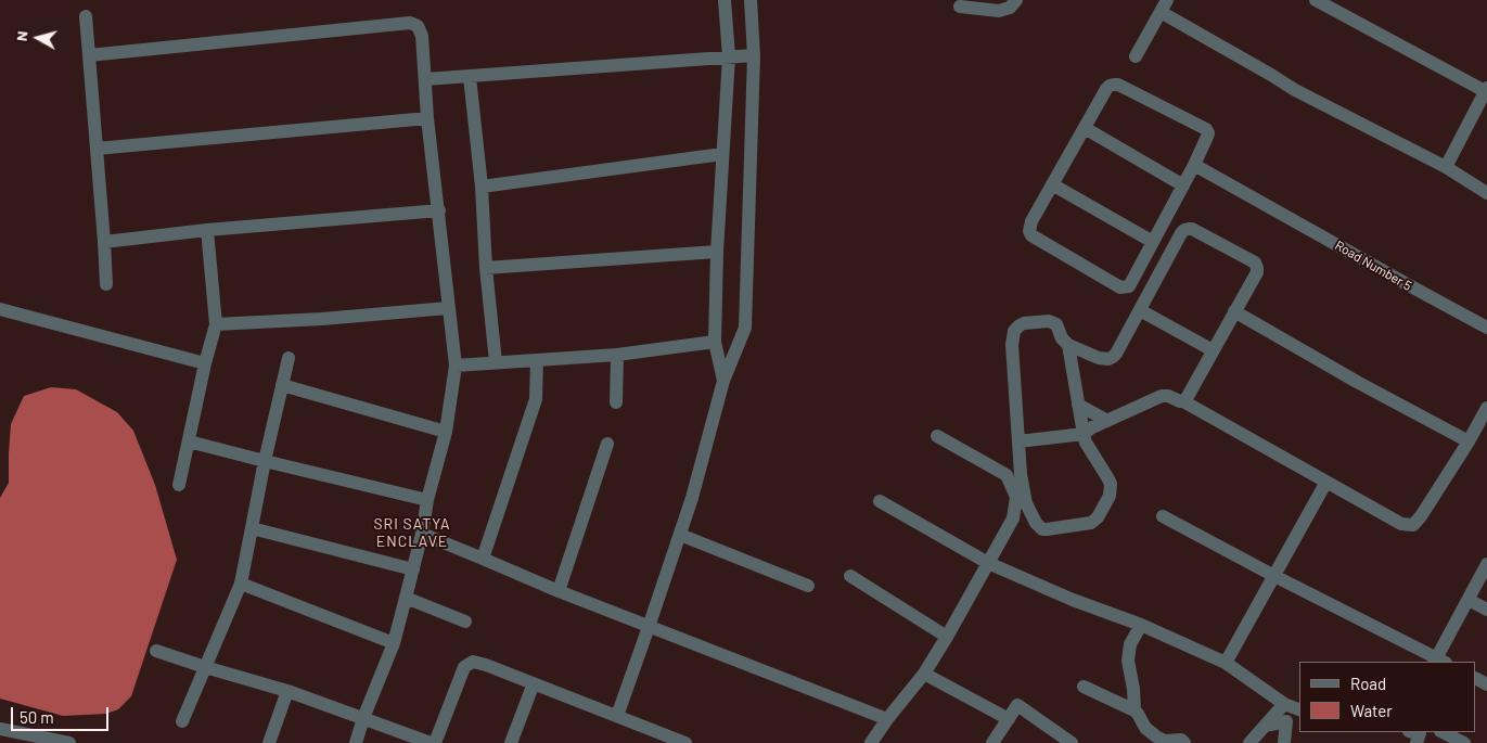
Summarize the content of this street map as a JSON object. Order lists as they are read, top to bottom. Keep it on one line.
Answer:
{"streets":{"street":["Road Number 5"]},"districts":["SRI SATYA ENCLAVE"],"legend":["Road","Water"],"scale_bar":"50 m","north":"left"}
